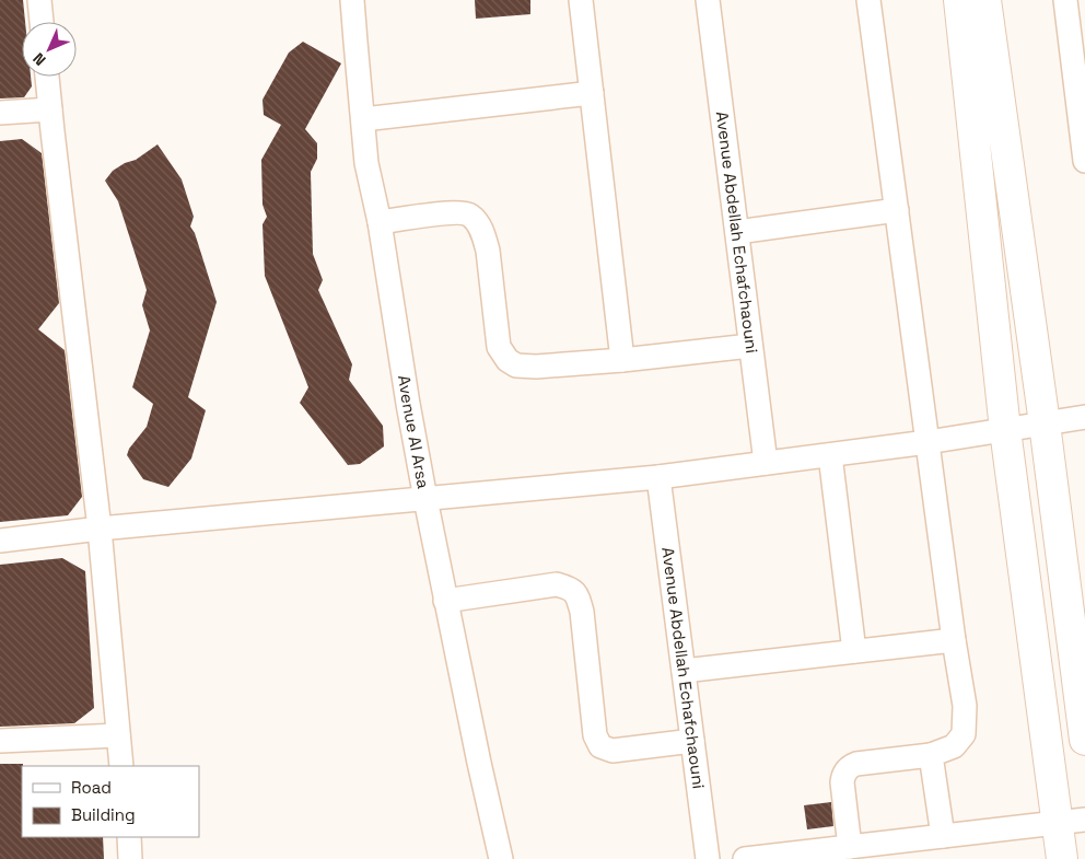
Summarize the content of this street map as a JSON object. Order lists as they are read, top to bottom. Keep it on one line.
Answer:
{"streets":{"street":["Avenue Abdellah Echafchaouni","Avenue Al Arsa"]},"legend":["Road","Building"],"north":"bottom left"}
